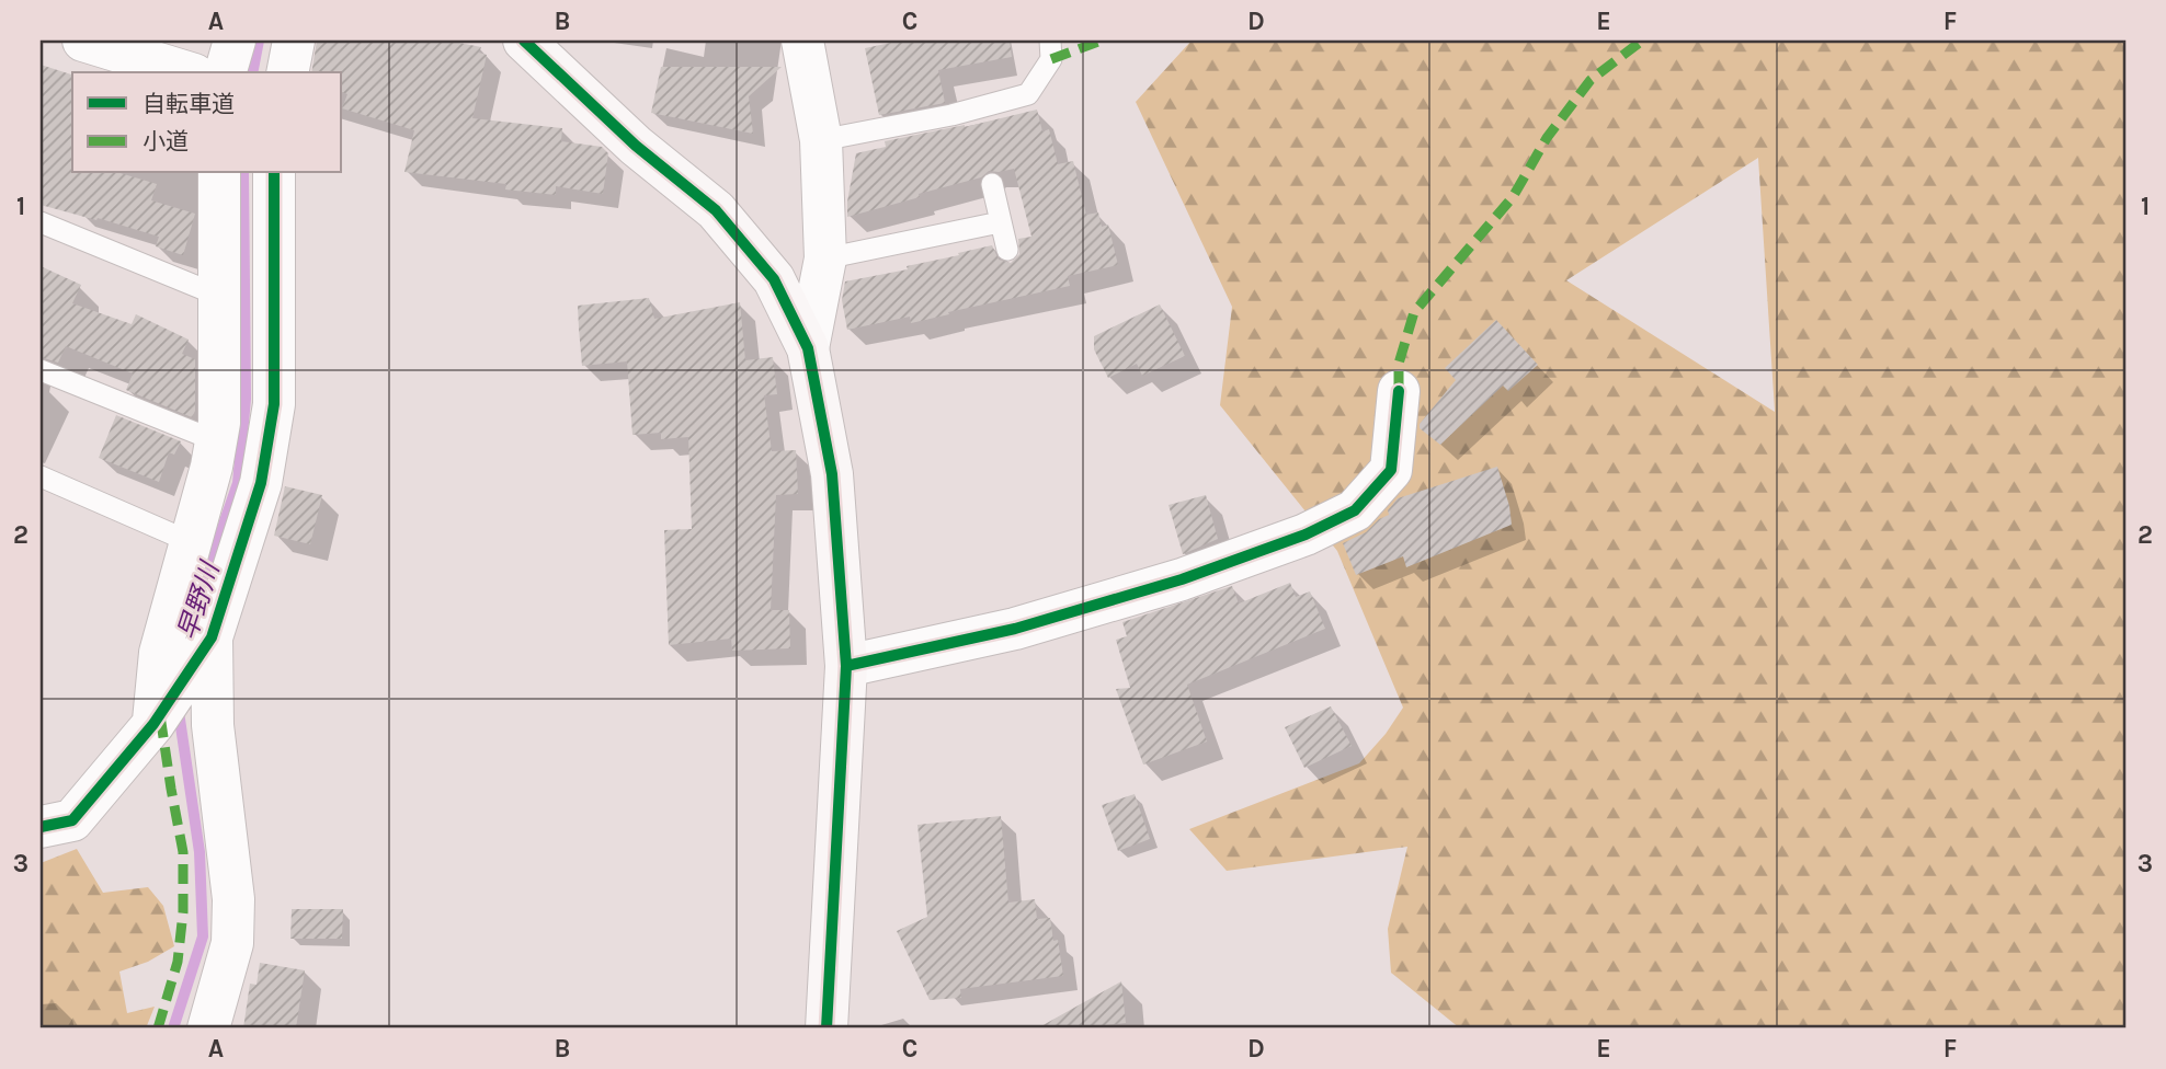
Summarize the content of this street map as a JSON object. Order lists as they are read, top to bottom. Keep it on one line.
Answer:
{"water":["早野川"],"legend":["自転車道","小道"],"grid":{"columns":["A","B","C","D","E","F"],"rows":["1","2","3"]}}
